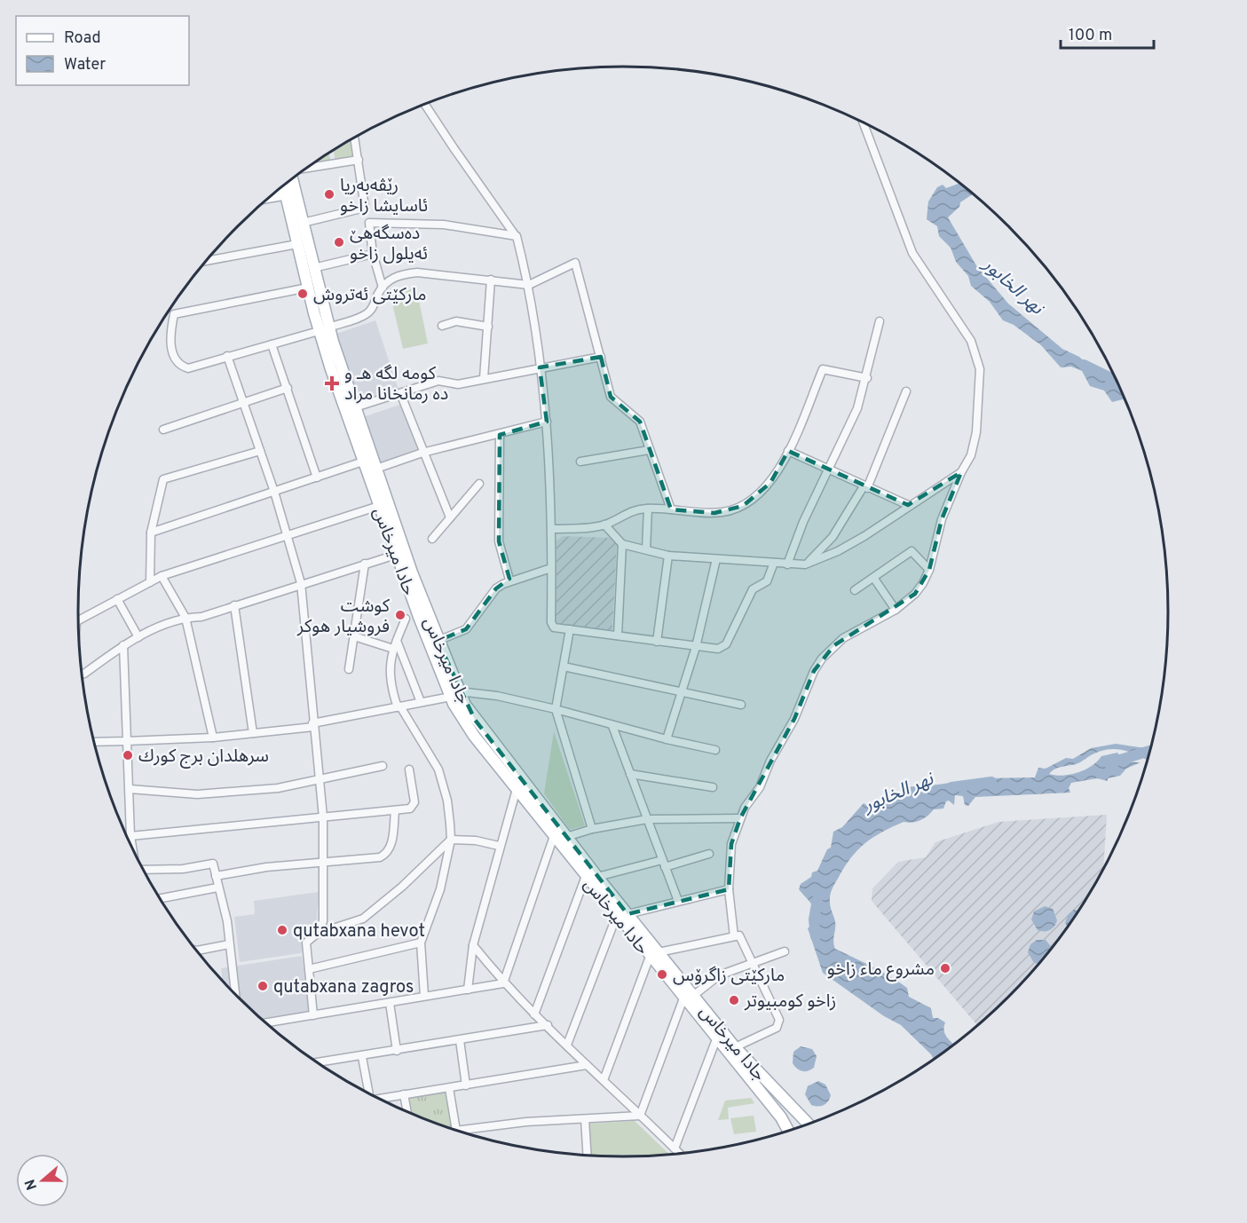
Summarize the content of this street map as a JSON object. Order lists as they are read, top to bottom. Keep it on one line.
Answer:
{"streets":{"main road":["حادا ميرخاس","جادا ميرخاس"]},"crossings":[["حادا ميرخاس","جادا ميرخاس"]],"water":["نهر الخابور"],"places":{"other":["رێڤه‌به‌ريا ئاسايشا زاخو","ده‌سگه‌هێ ئه‌يلول زاخو","مارکێتی ئەتروش","كوشت فروشيار هوكر","سرهلدان برج كورك","qutabxana hevot","مشروع ماء زاخو","مارکێتی زاگرۆس","qutabxana zagros","زاخو كومبيوتر"],"health":["كومه لگه هـ و ده رمانخانا مراد"]},"legend":["Road","Water"],"scale_bar":"100 m","north":"left"}
